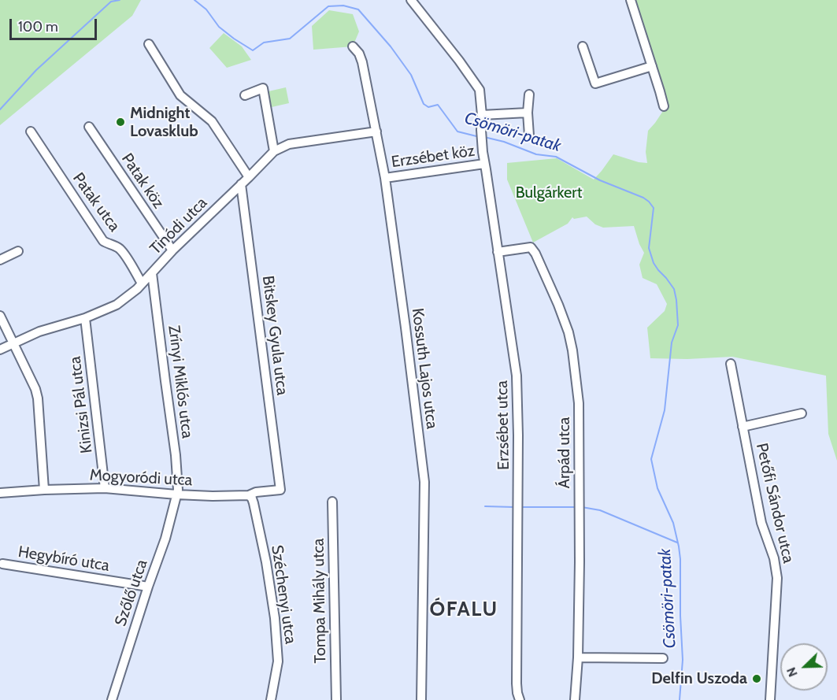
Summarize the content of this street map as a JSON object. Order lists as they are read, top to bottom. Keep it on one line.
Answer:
{"streets":{"street":["Erzsébet köz","Patak köz","Patak utca","Tinódi utca","Bitskey Gyula utca","Kossuth Lajos utca","Zrínyi Miklós utca","Kinizsi Pál utca","Erzsébet utca","Árpád utca","Mogyoródi utca","Petőfi Sándor utca","Hegybíró utca","Szőlő utca","Széchenyi utca","Tompa Mihály utca"]},"crossings":[["Erzsébet köz","Kossuth Lajos utca"],["Erzsébet köz","Erzsébet utca"],["Patak köz","Tinódi utca"],["Patak utca","Tinódi utca"],["Tinódi utca","Bitskey Gyula utca"],["Tinódi utca","Kossuth Lajos utca"],["Tinódi utca","Zrínyi Miklós utca"],["Tinódi utca","Kinizsi Pál utca"],["Bitskey Gyula utca","Mogyoródi utca"],["Zrínyi Miklós utca","Mogyoródi utca"],["Zrínyi Miklós utca","Szőlő utca"],["Kinizsi Pál utca","Mogyoródi utca"],["Erzsébet utca","Árpád utca"],["Mogyoródi utca","Szőlő utca"],["Mogyoródi utca","Széchenyi utca"],["Hegybíró utca","Szőlő utca"]],"districts":["ÓFALU"],"water":["Csömöri-patak"],"parks":["Bulgárkert"],"places":["Midnight Lovasklub","Delfin Uszoda"],"scale_bar":"100 m","north":"bottom left"}
